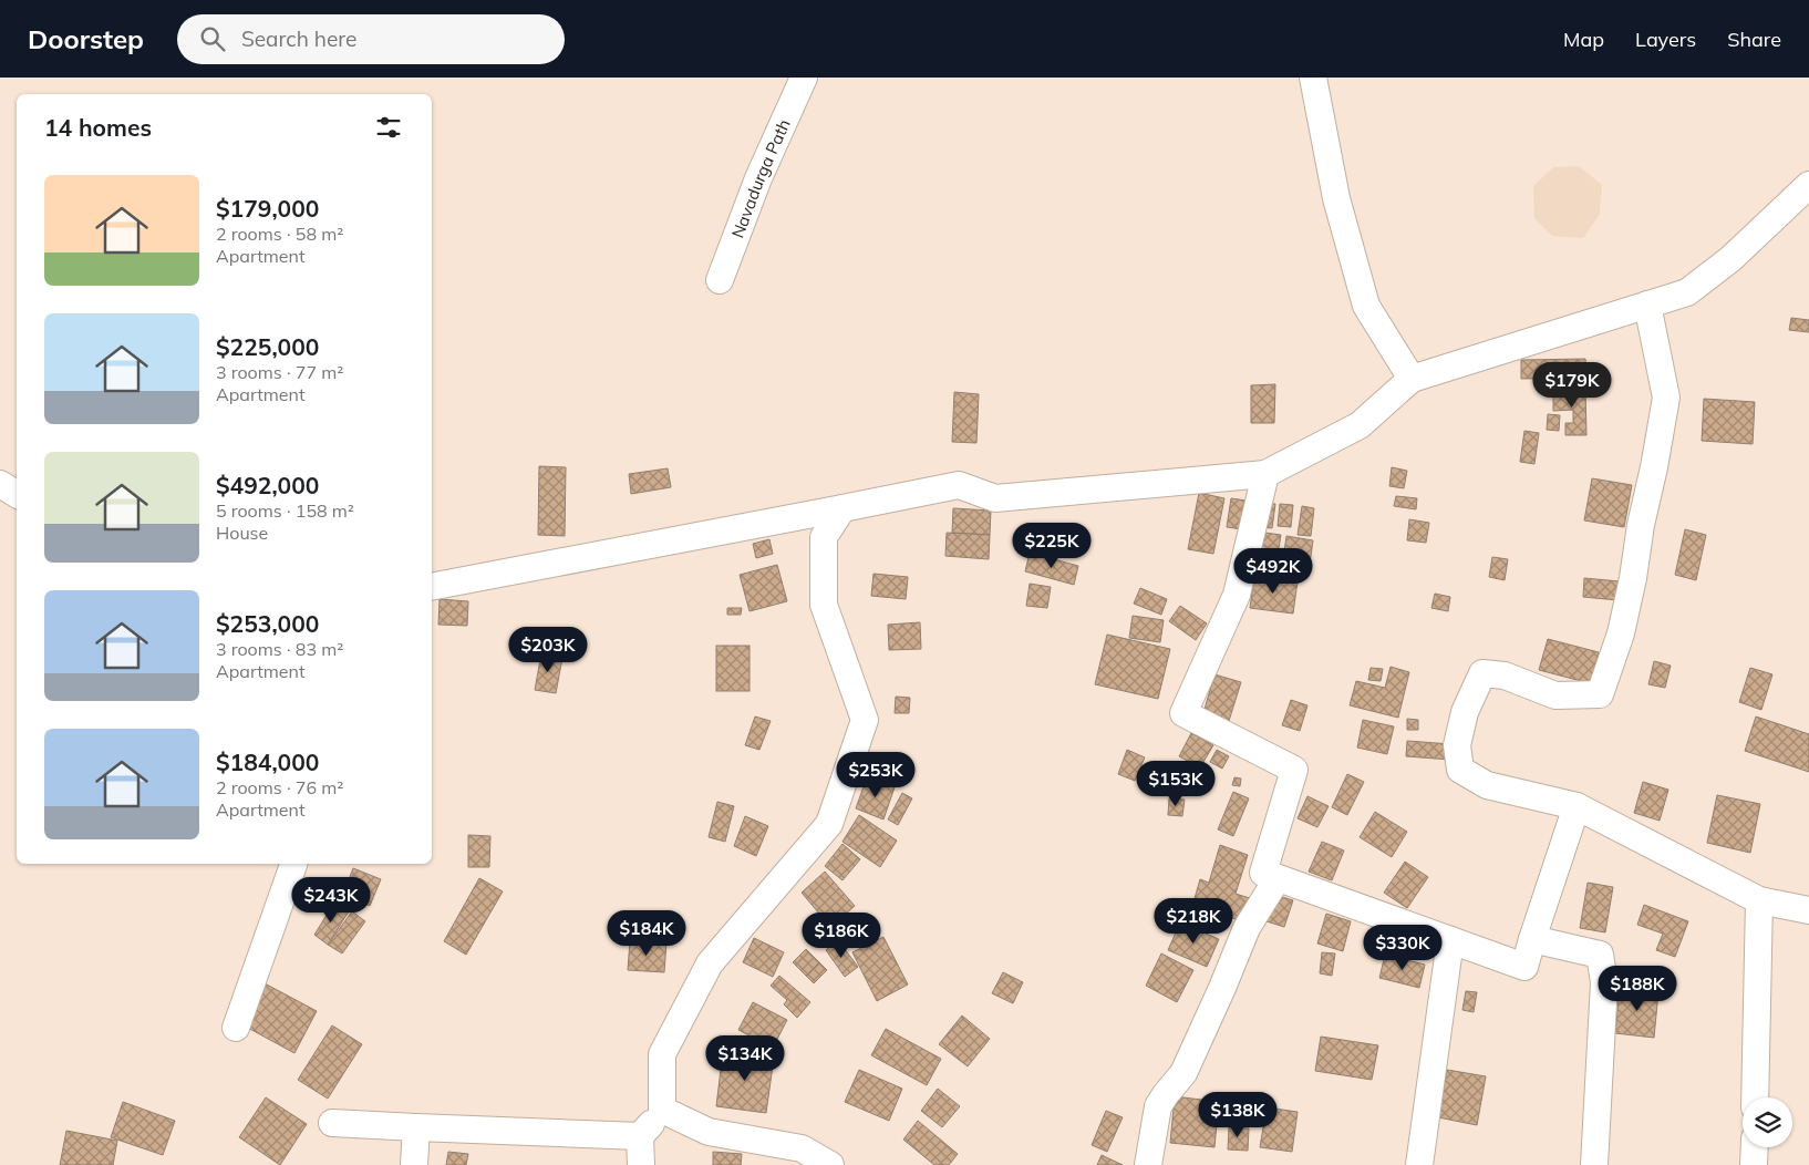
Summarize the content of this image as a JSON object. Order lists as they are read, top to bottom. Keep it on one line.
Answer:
{"streets":{"street":["Navadurga Path"]},"page":{"header":"Doorstep","search":"Search here","nav":["Map","Layers","Share"],"heading":"14 homes","list":[{"name":"$179,000","note":"2 rooms · 58 m² · Apartment"},{"name":"$225,000","note":"3 rooms · 77 m² · Apartment"},{"name":"$492,000","note":"5 rooms · 158 m² · House"},{"name":"$253,000","note":"3 rooms · 83 m² · Apartment"},{"name":"$184,000","note":"2 rooms · 76 m² · Apartment"}],"price":["$179K","$225K","$492K","$203K","$253K","$153K","$243K","$218K","$184K","$186K","$330K","$188K","$134K","$138K"]}}
